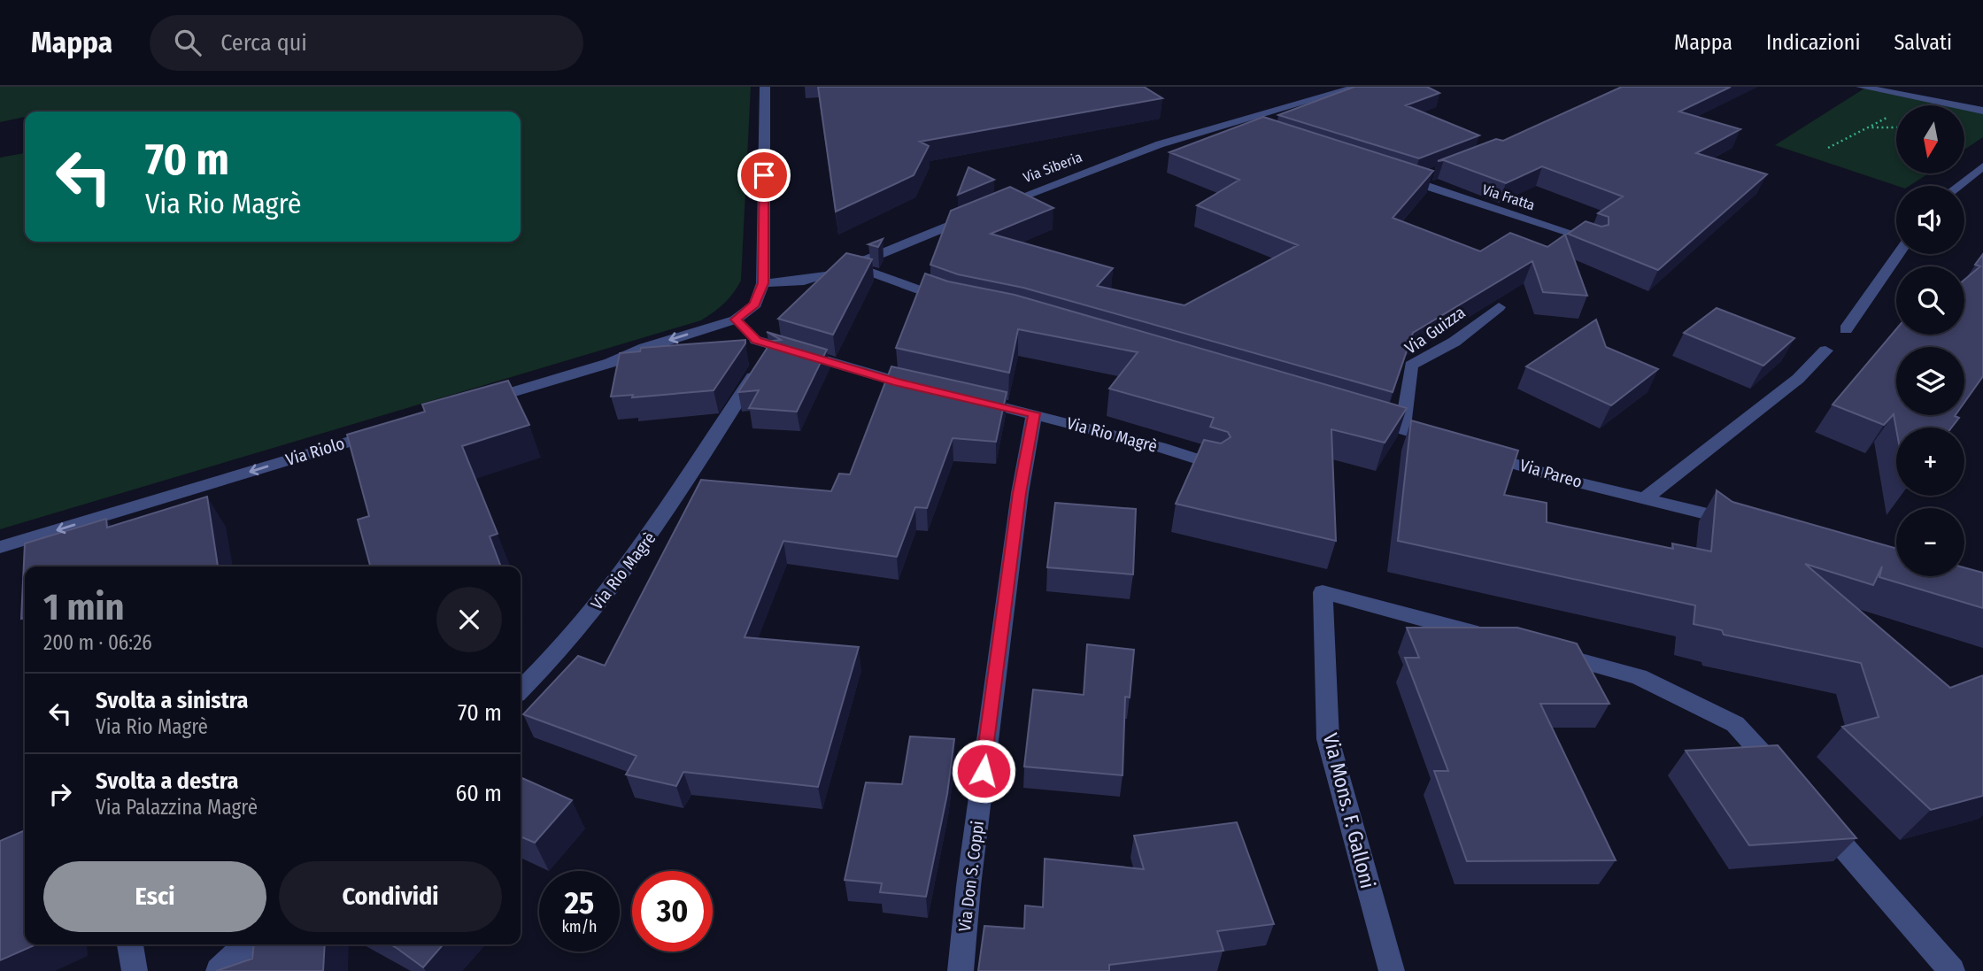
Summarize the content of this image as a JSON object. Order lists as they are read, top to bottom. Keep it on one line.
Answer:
{"streets":{"street":["Via Siberia","Via Fratta","Via Guizza","Via Rio Magrè","Via Riolo","Via Pareo","Via Mons. F. Galloni","Via Don S. Coppi"]},"crossings":[["Via Rio Magrè","Via Don S. Coppi"]],"one_way":["Via Riolo"],"north":"bottom","page":{"header":"Mappa","search":"Cerca qui","nav":["Mappa","Indicazioni","Salvati"],"map_buttons":["+","−"],"turn":["70 m","Via Rio Magrè"],"heading":["1 min","200 m · 06:26"],"list":[{"name":"Svolta a sinistra","note":"Via Rio Magrè","value":"70 m"},{"name":"Svolta a destra","note":"Via Palazzina Magrè","value":"60 m"}],"buttons":["Esci","Condividi"],"speed":"25 km/h","limit":"30"}}
